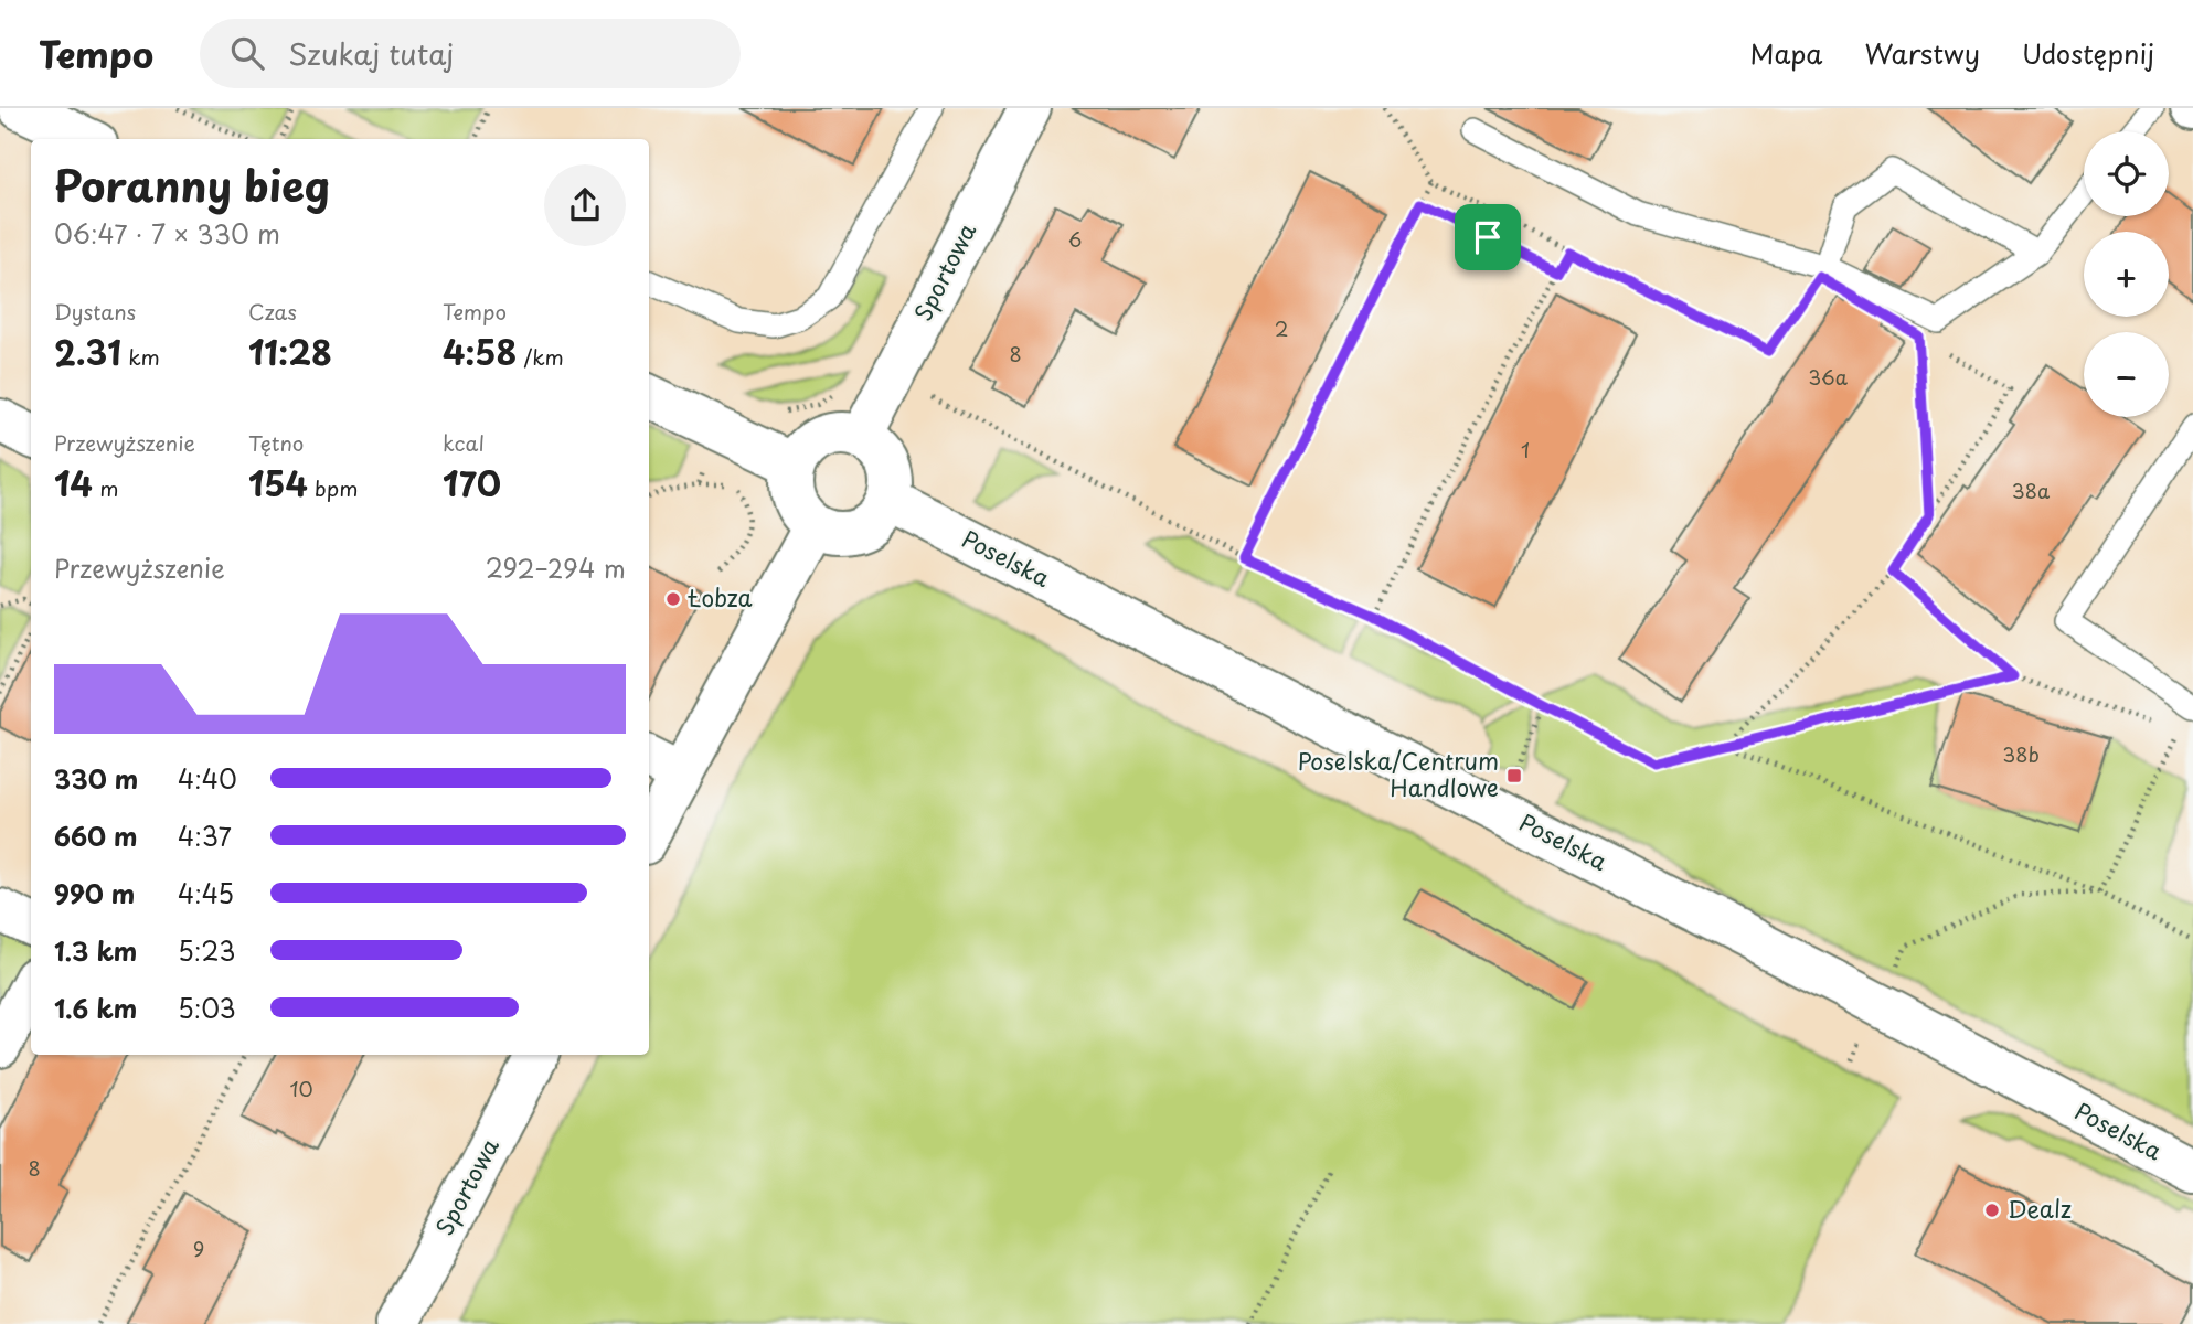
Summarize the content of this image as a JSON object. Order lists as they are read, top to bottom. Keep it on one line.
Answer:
{"streets":{"street":["Sportowa","Poselska"]},"crossings":[["Sportowa","Poselska"]],"places":{"other":["Łobza","Dealz"],"transit":["Poselska/Centrum Handlowe"]},"house_numbers":["6","2","8","36a","1","38a","38b","10","8","9"],"page":{"header":"Tempo","search":"Szukaj tutaj","nav":["Mapa","Warstwy","Udostępnij"],"map_buttons":["+","−"],"heading":["Poranny bieg","06:47 · 7 × 330 m"],"stats":[["Dystans","2.31 km"],["Czas","11:28"],["Tempo","4:58 /km"],["Przewyższenie","14 m"],["Tętno","154 bpm"],["kcal","170"]],"chart":["Przewyższenie","292–294 m"],"list":[{"name":"330 m","note":"4:40"},{"name":"660 m","note":"4:37"},{"name":"990 m","note":"4:45"},{"name":"1.3 km","note":"5:23"},{"name":"1.6 km","note":"5:03"}]}}
